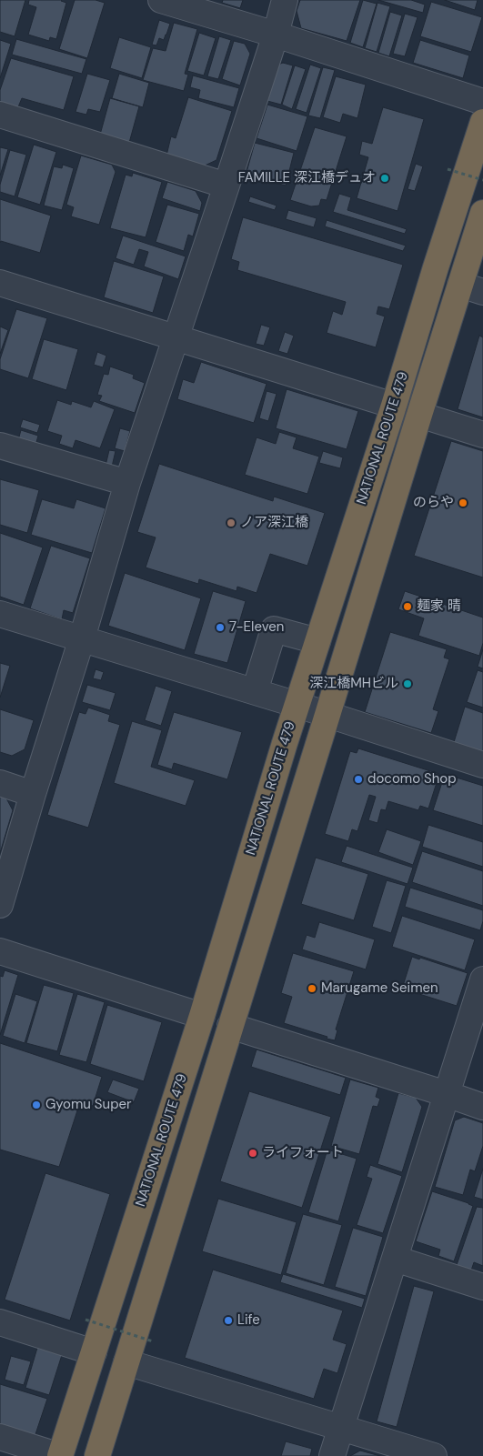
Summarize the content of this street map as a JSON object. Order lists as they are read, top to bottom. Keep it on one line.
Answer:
{"streets":{"highway":["NATIONAL ROUTE 479"]},"places":["FAMILLE 深江橋デュオ","のらや","ノア深江橋","麺家 晴","7-Eleven","深江橋MHビル","docomo Shop","Marugame Seimen","Gyomu Super","ライフォート","Life"]}
